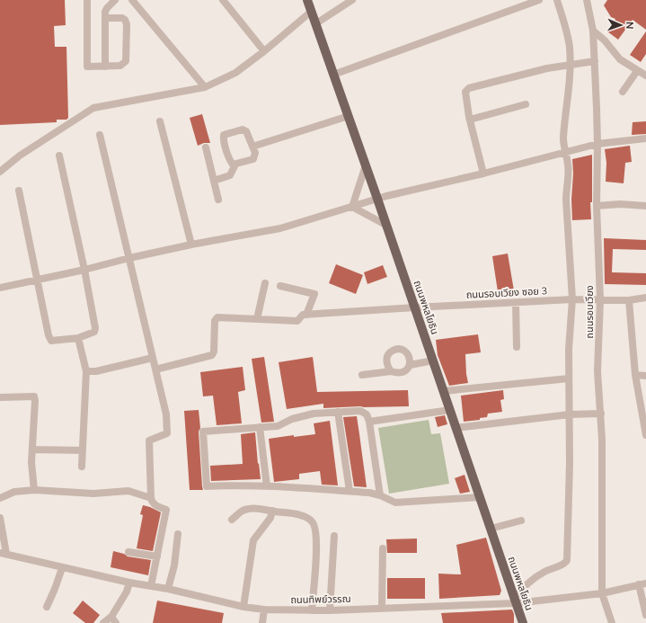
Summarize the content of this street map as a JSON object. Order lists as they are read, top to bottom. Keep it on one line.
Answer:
{"streets":{"main road":["ถนนพหลโยธิน"],"street":["ถนนรอบเวียง ซอย 3","ถนนรอบเวียง","ถนนทิพย์วรรณ"]},"crossings":[["ถนนรอบเวียง ซอย 3","ถนนพหลโยธิน"],["ถนนรอบเวียง ซอย 3","ถนนรอบเวียง"],["ถนนพหลโยธิน","ถนนทิพย์วรรณ"],["ถนนรอบเวียง","ถนนทิพย์วรรณ"]],"north":"right"}
